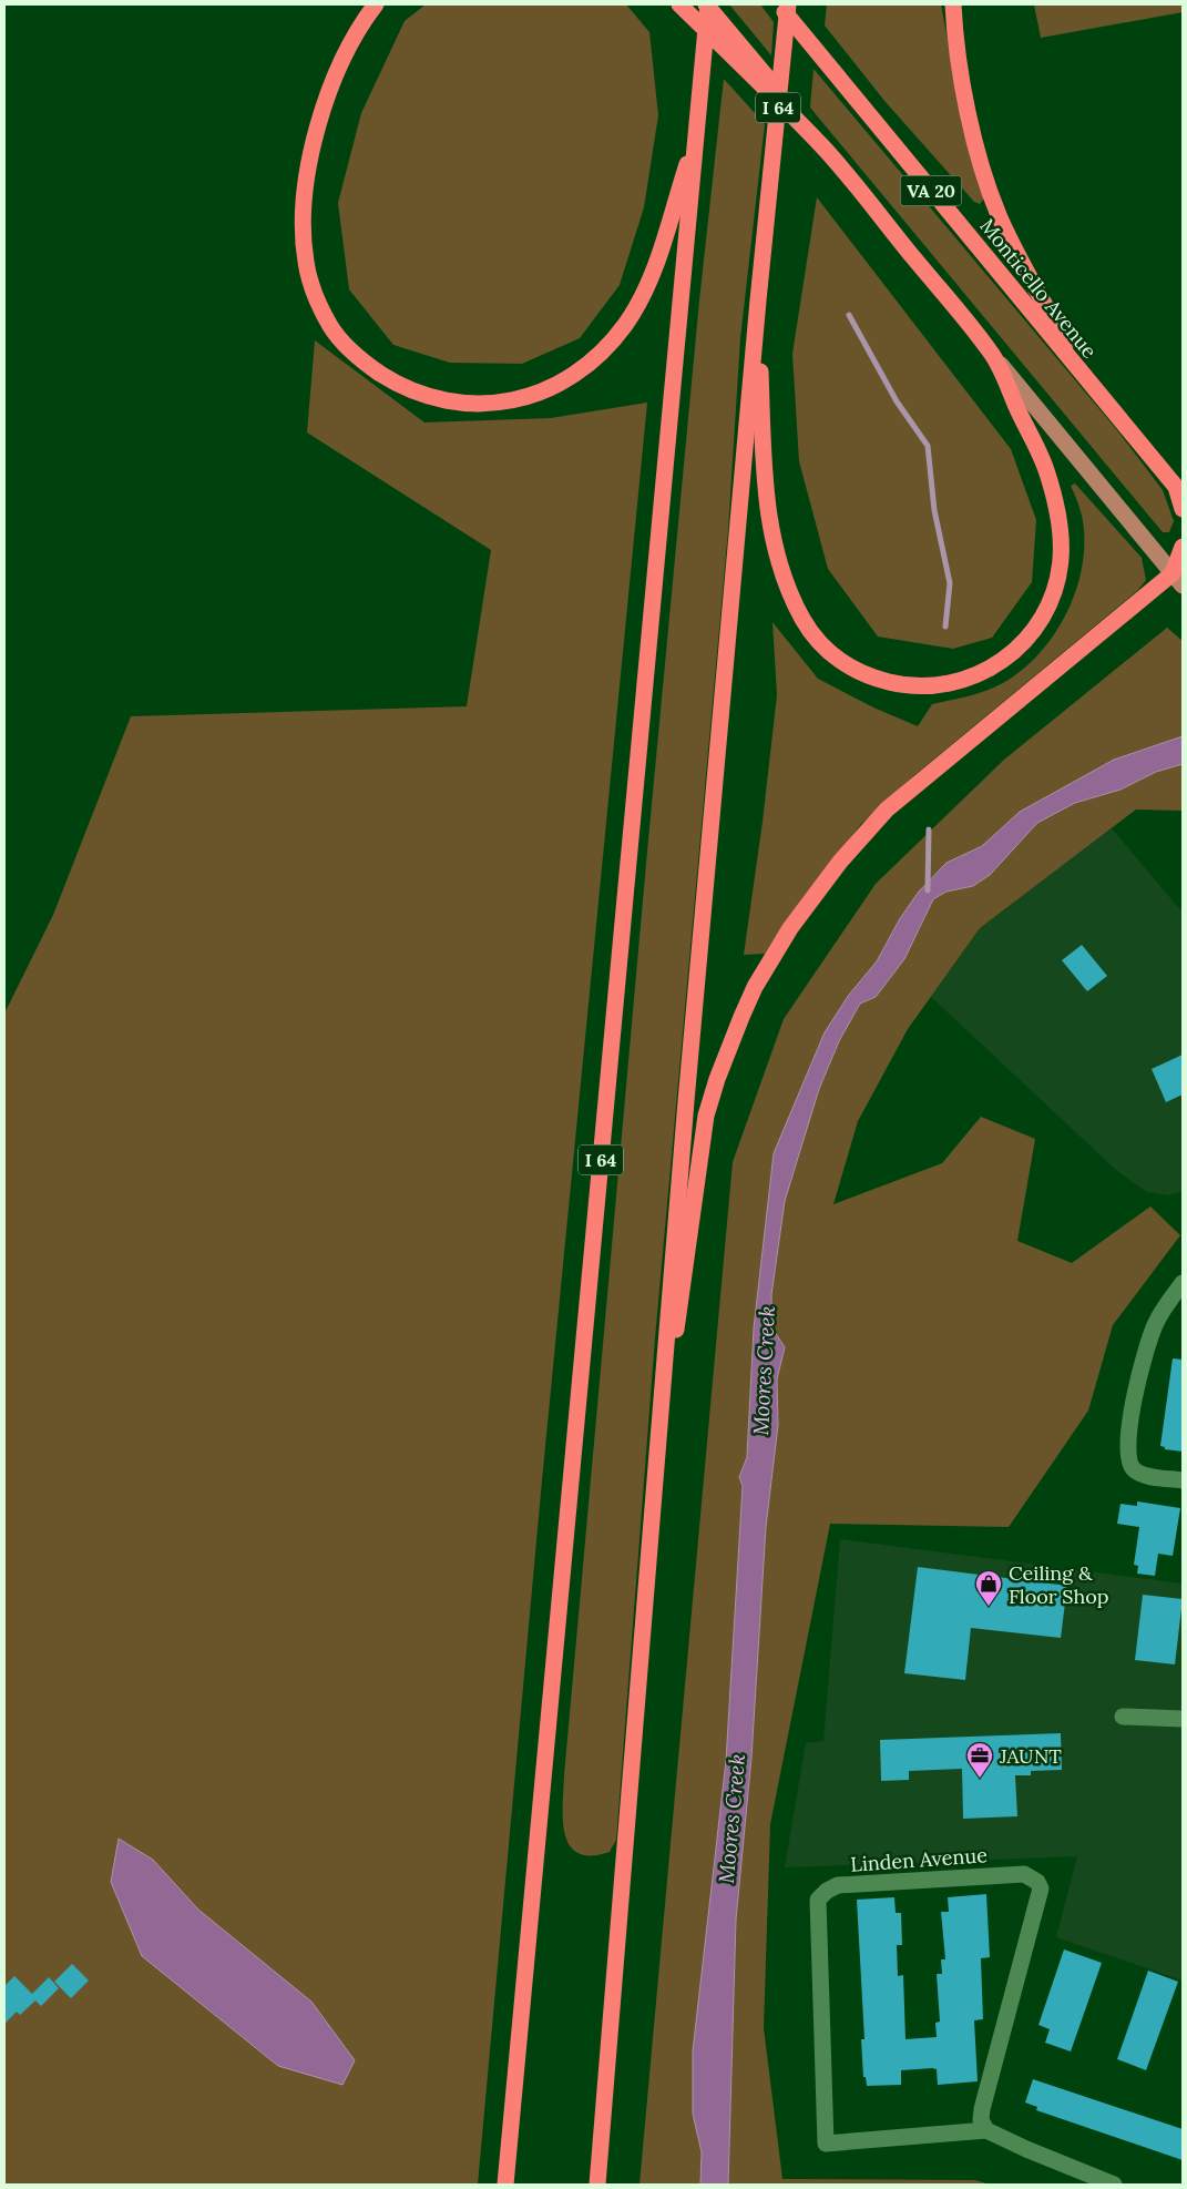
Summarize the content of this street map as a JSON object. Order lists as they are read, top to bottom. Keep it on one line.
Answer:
{"streets":{"highway":["I 64","VA 20","Monticello Avenue"],"street":["Linden Avenue"]},"crossings":[["I 64","VA 20"]],"water":["Moores Creek"],"places":{"shop":["Ceiling & Floor Shop"],"office":["JAUNT"]}}
